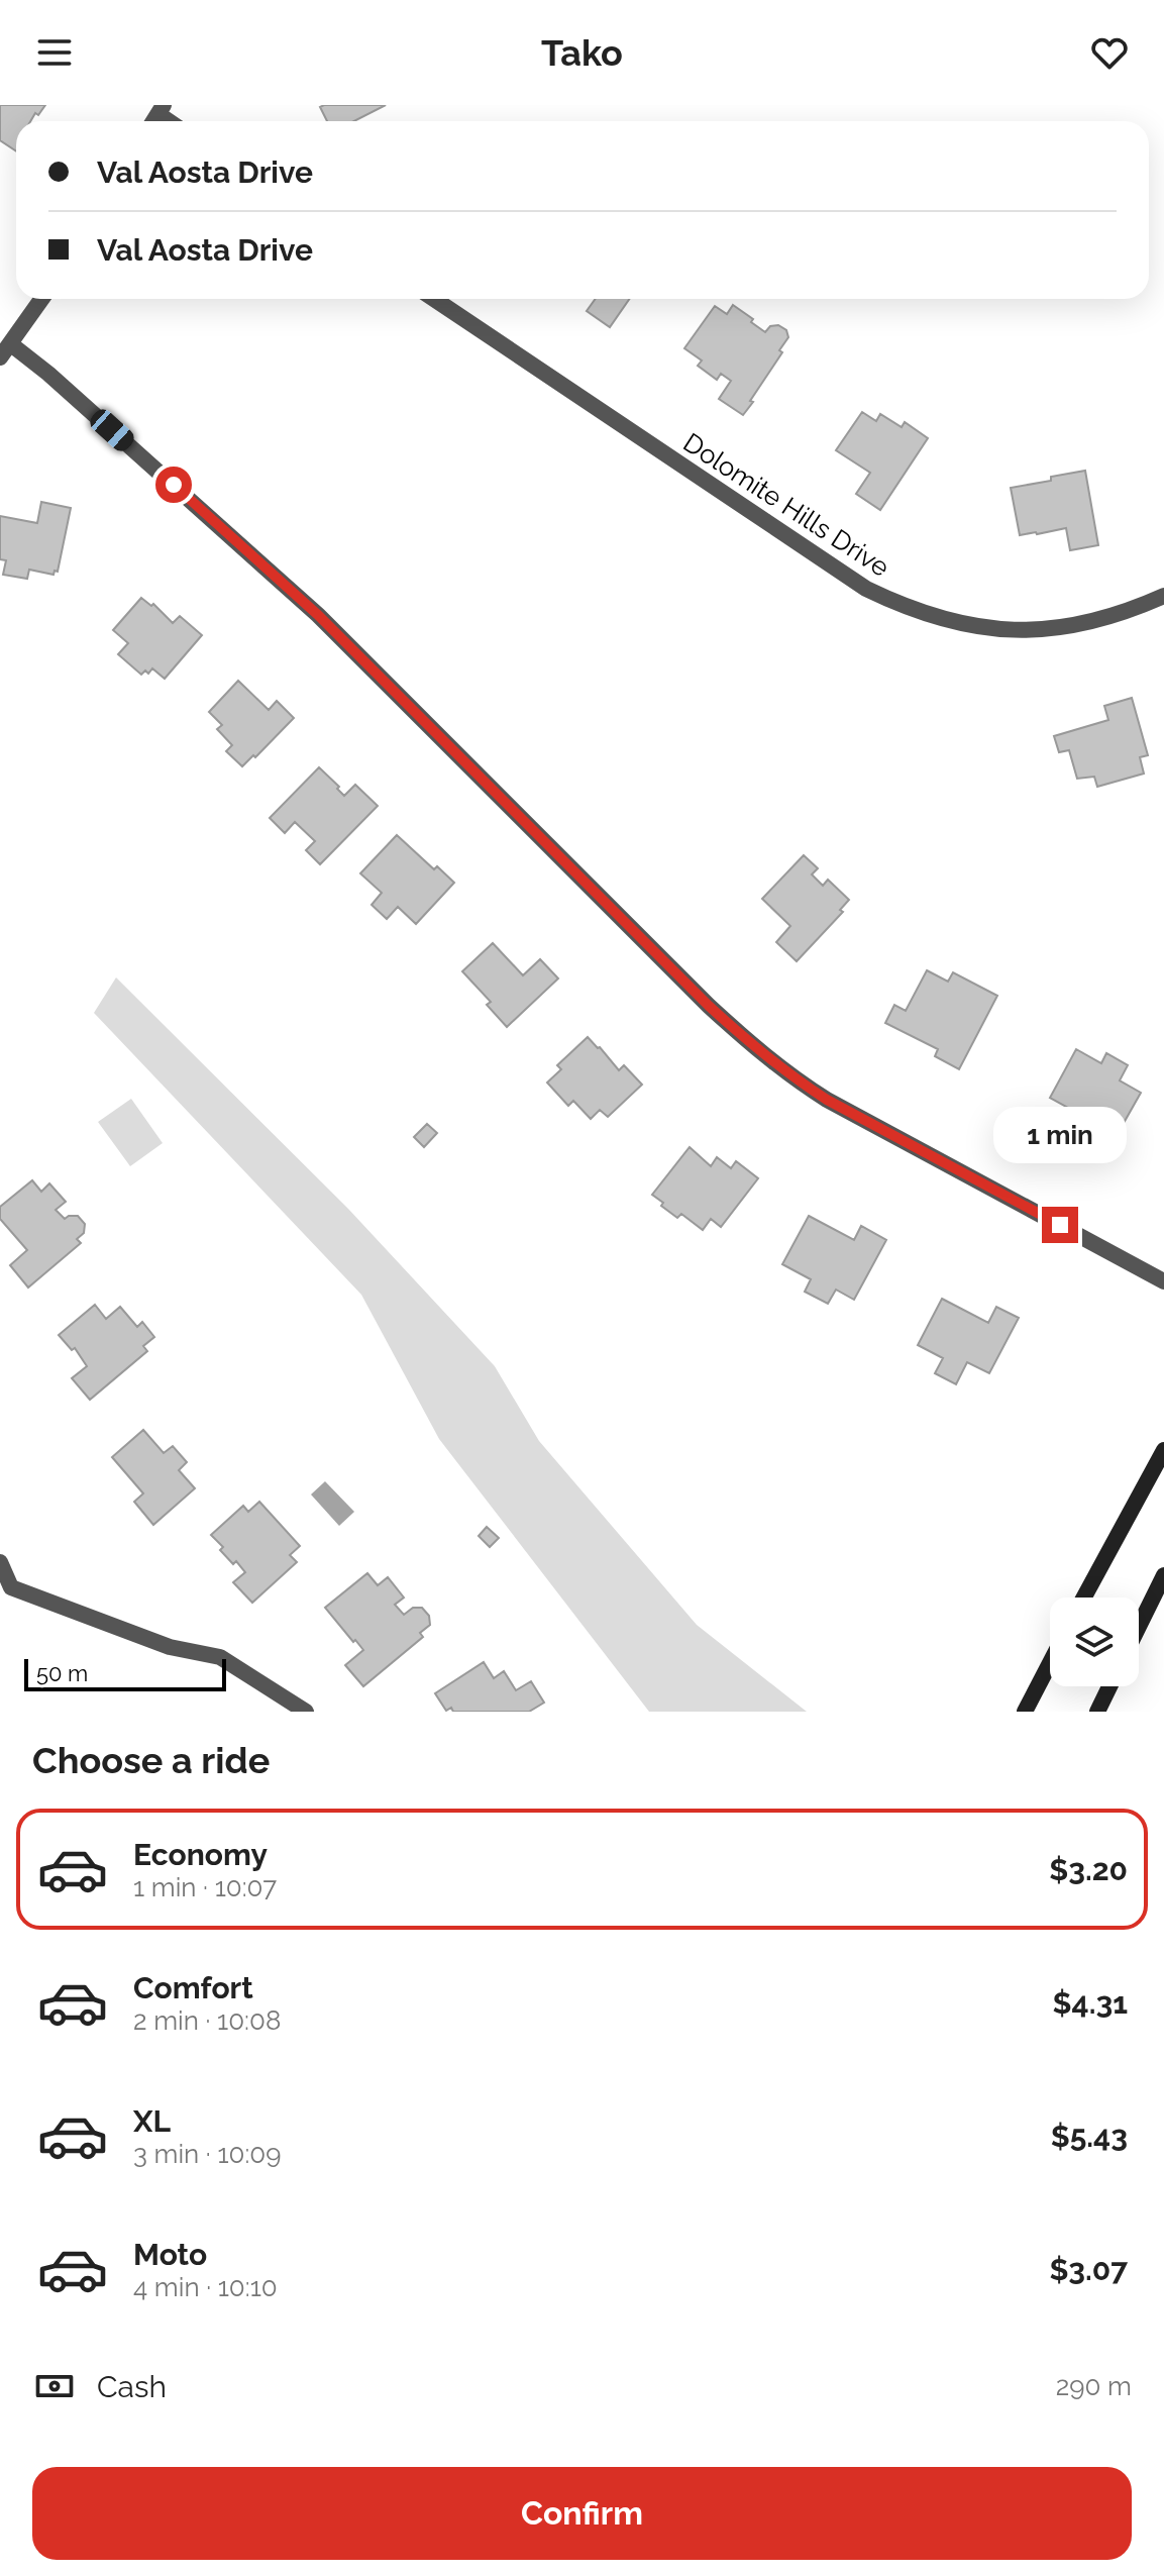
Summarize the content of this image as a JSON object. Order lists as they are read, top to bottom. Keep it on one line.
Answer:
{"streets":{"street":["Dolomite Hills Drive"]},"scale_bar":"50 m","page":{"header":"Tako","banner":["Val Aosta Drive","Val Aosta Drive"],"bubble":"1 min","scale":"50 m","heading":"Choose a ride","list":[{"name":"Economy","note":"1 min · 10:07","value":"$3.20"},{"name":"Comfort","note":"2 min · 10:08","value":"$4.31"},{"name":"XL","note":"3 min · 10:09","value":"$5.43"},{"name":"Moto","note":"4 min · 10:10","value":"$3.07"}],"pay":["Cash","290 m"],"buttons":"Confirm"}}
